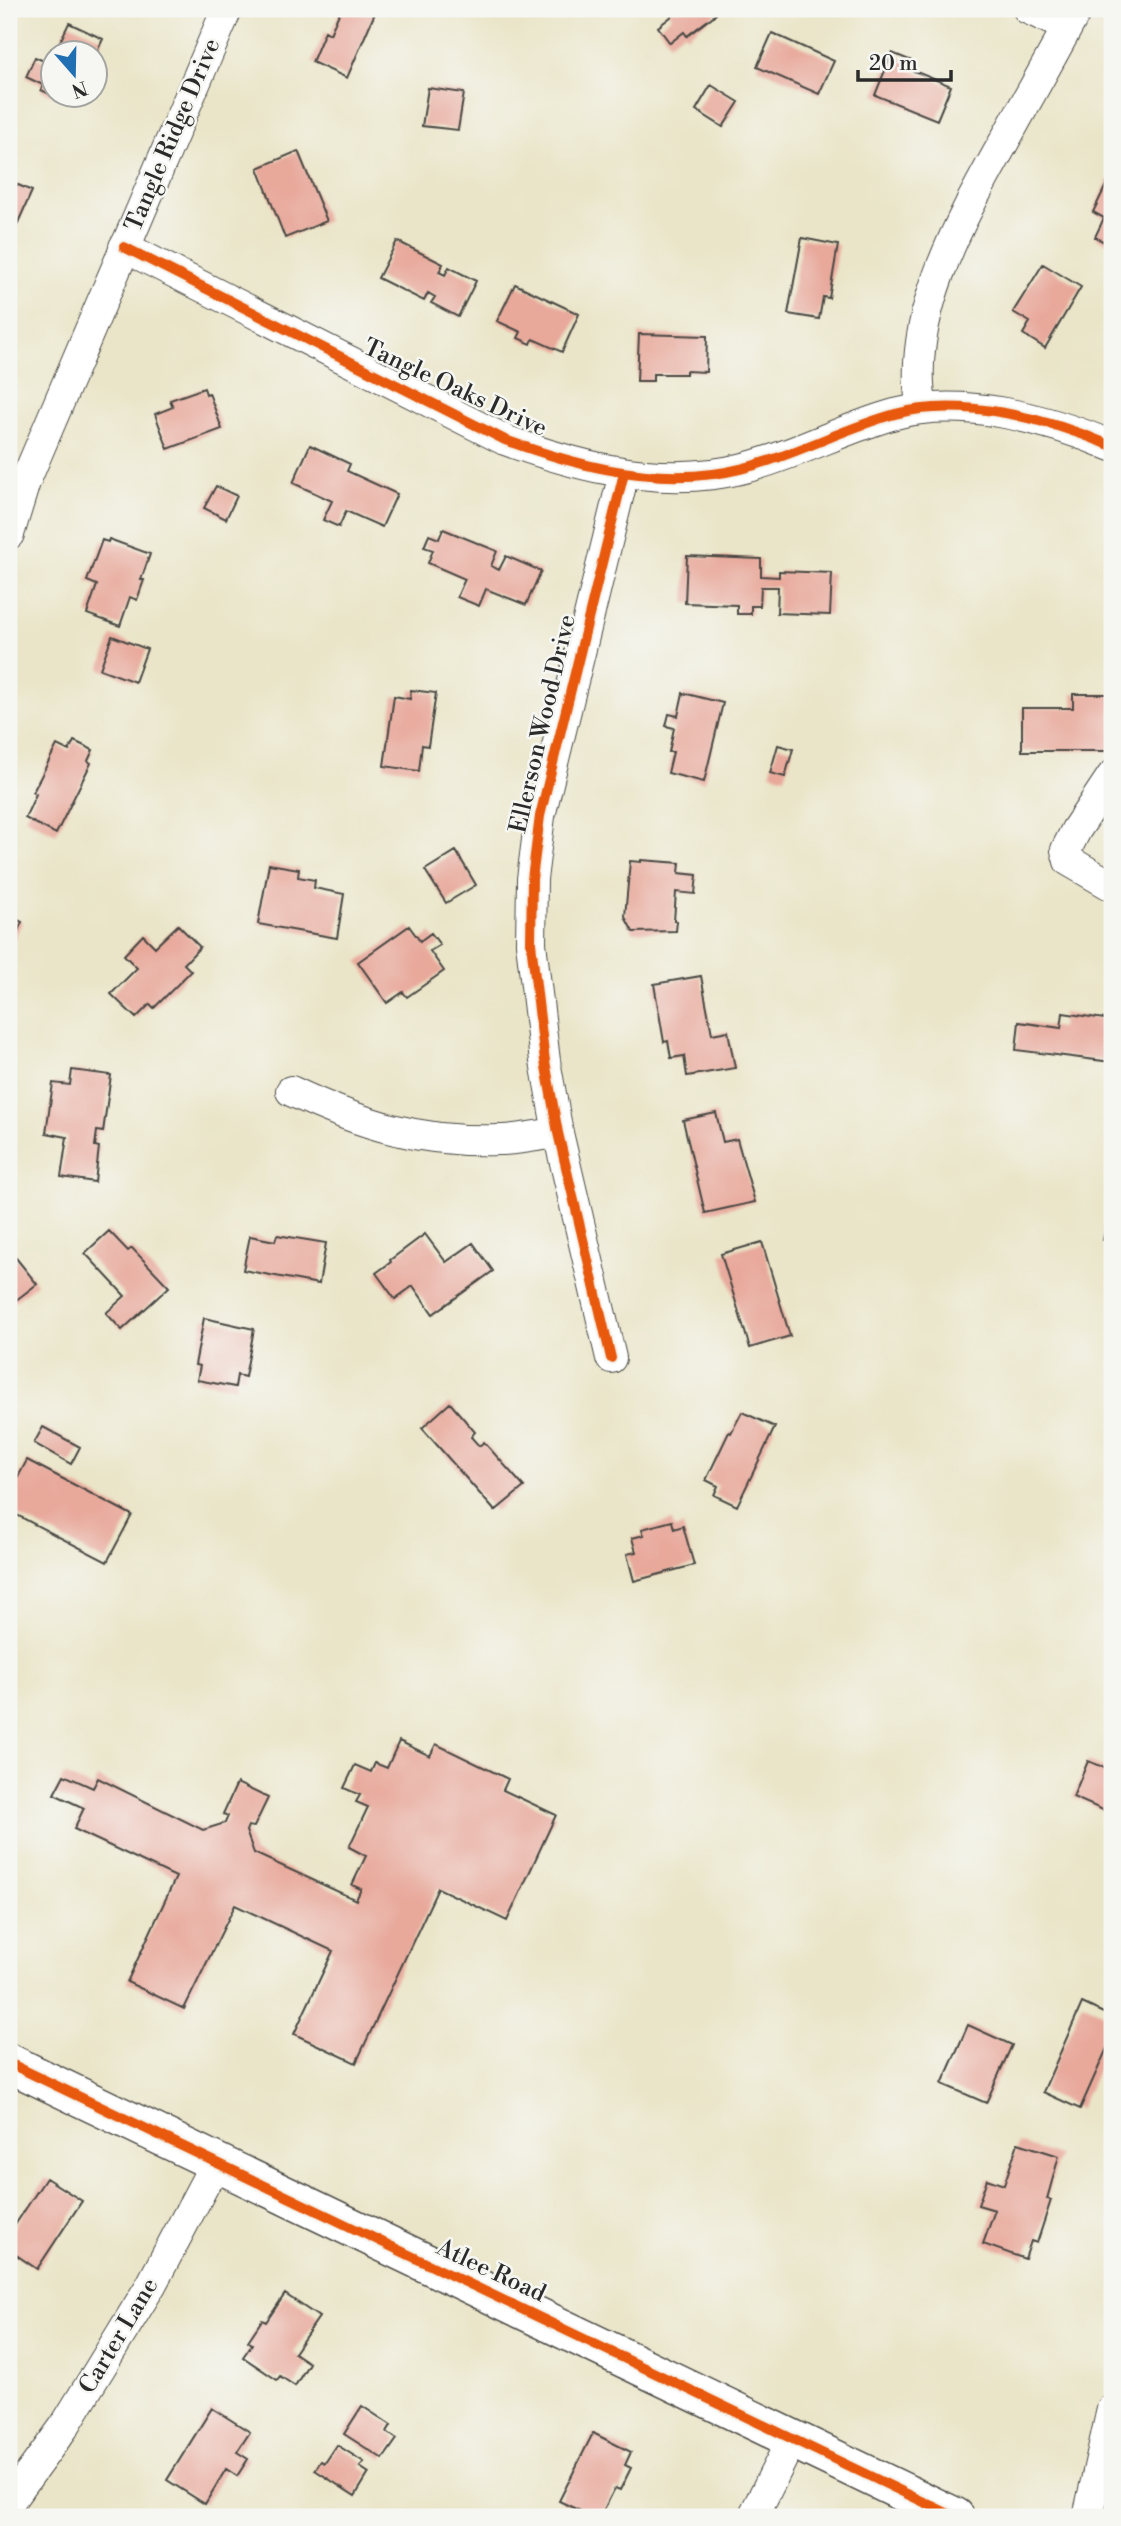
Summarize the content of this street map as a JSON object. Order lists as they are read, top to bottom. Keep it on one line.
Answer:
{"streets":{"main road":["Atlee Road"],"street":["Tangle Ridge Drive","Tangle Oaks Drive","Ellerson Wood Drive","Carter Lane"]},"crossings":[["Tangle Ridge Drive","Tangle Oaks Drive"],["Tangle Oaks Drive","Ellerson Wood Drive"],["Atlee Road","Carter Lane"]],"scale_bar":"20 m","north":"bottom"}
